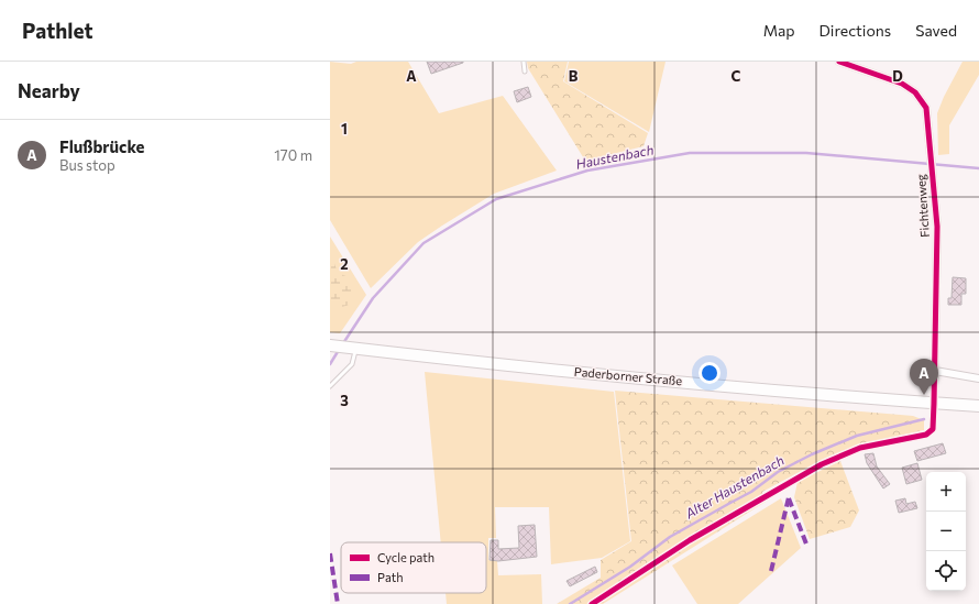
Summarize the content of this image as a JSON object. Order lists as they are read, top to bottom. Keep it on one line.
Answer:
{"streets":{"main road":["Paderborner Straße"],"street":["Fichtenweg"]},"crossings":[["Fichtenweg","Paderborner Straße"]],"water":["Haustenbach","Alter Haustenbach"],"legend":["Cycle path","Path"],"page":{"header":"Pathlet","nav":["Map","Directions","Saved"],"heading":"Nearby","list":[{"mark":"A","name":"Flußbrücke","note":"Bus stop","value":"170 m"}],"pins":"A","map_buttons":["+","−"]},"grid":{"columns":["A","B","C","D"],"rows":["1","2","3"]}}
